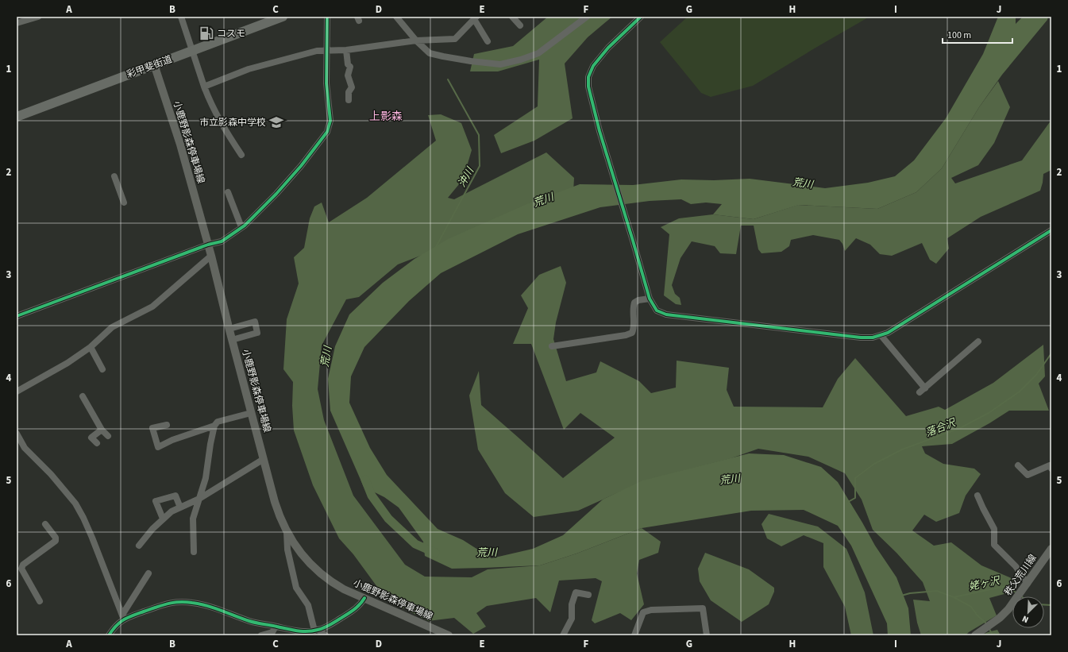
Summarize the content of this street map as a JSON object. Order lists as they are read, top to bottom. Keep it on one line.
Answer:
{"streets":{"highway":["彩甲斐街道"],"main road":["小鹿野影森停車場線","秩父荒川線"]},"crossings":[["彩甲斐街道","小鹿野影森停車場線"]],"districts":["上影森"],"water":["沖川","荒川","落合沢","姥ヶ沢"],"places":{"fuel station":["コスモ"],"school or university":["市立影森中学校"]},"scale_bar":"100 m","north":"bottom left","grid":{"columns":["A","B","C","D","E","F","G","H","I","J"],"rows":["1","2","3","4","5","6"]}}
